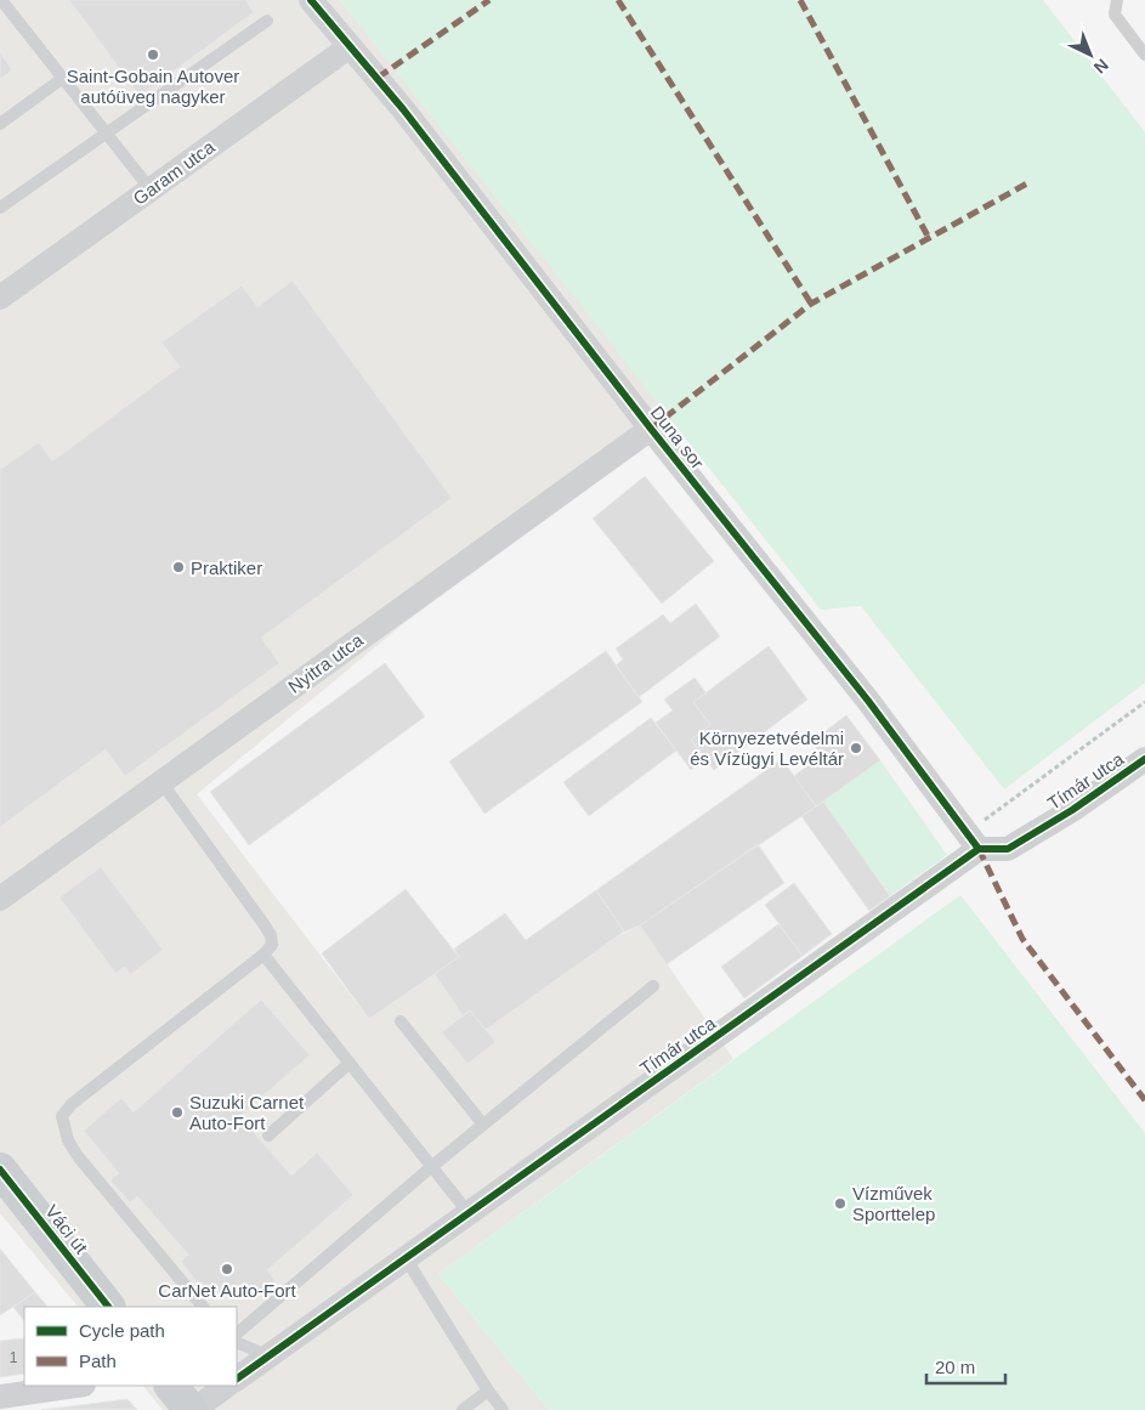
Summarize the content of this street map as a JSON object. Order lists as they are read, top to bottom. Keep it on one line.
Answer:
{"streets":{"main road":["Váci út"],"street":["Garam utca","Duna sor","Nyitra utca","Tímár utca"]},"crossings":[["Garam utca","Duna sor"],["Duna sor","Nyitra utca"],["Duna sor","Tímár utca"]],"places":["Saint-Gobain Autover autóüveg nagyker","Praktiker","Környezetvédelmi és Vízügyi Levéltár","Suzuki Carnet Auto-Fort","Vízművek Sporttelep","CarNet Auto-Fort"],"house_numbers":["1"],"legend":["Cycle path","Path"],"scale_bar":"20 m","north":"bottom right"}
